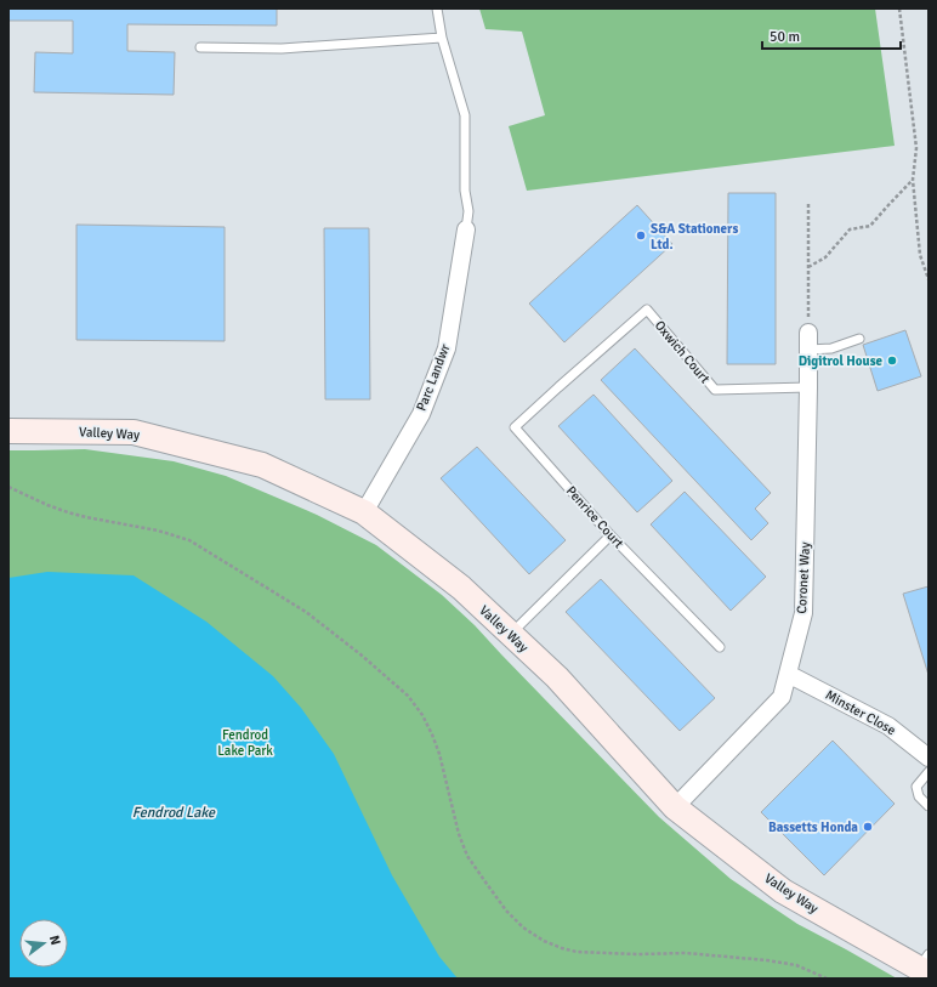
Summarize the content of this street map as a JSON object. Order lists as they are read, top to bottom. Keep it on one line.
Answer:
{"streets":{"street":["Parc Landwr","Valley Way","Coronet Way","Minster Close"],"lane":["Oxwich Court","Penrice Court"]},"crossings":[["Oxwich Court","Penrice Court"],["Oxwich Court","Coronet Way"],["Parc Landwr","Valley Way"],["Valley Way","Coronet Way"],["Coronet Way","Minster Close"]],"water":["Fendrod Lake"],"parks":["Fendrod Lake Park"],"places":["S&A Stationers Ltd.","Digitrol House","Bassetts Honda"],"scale_bar":"50 m","north":"right"}
